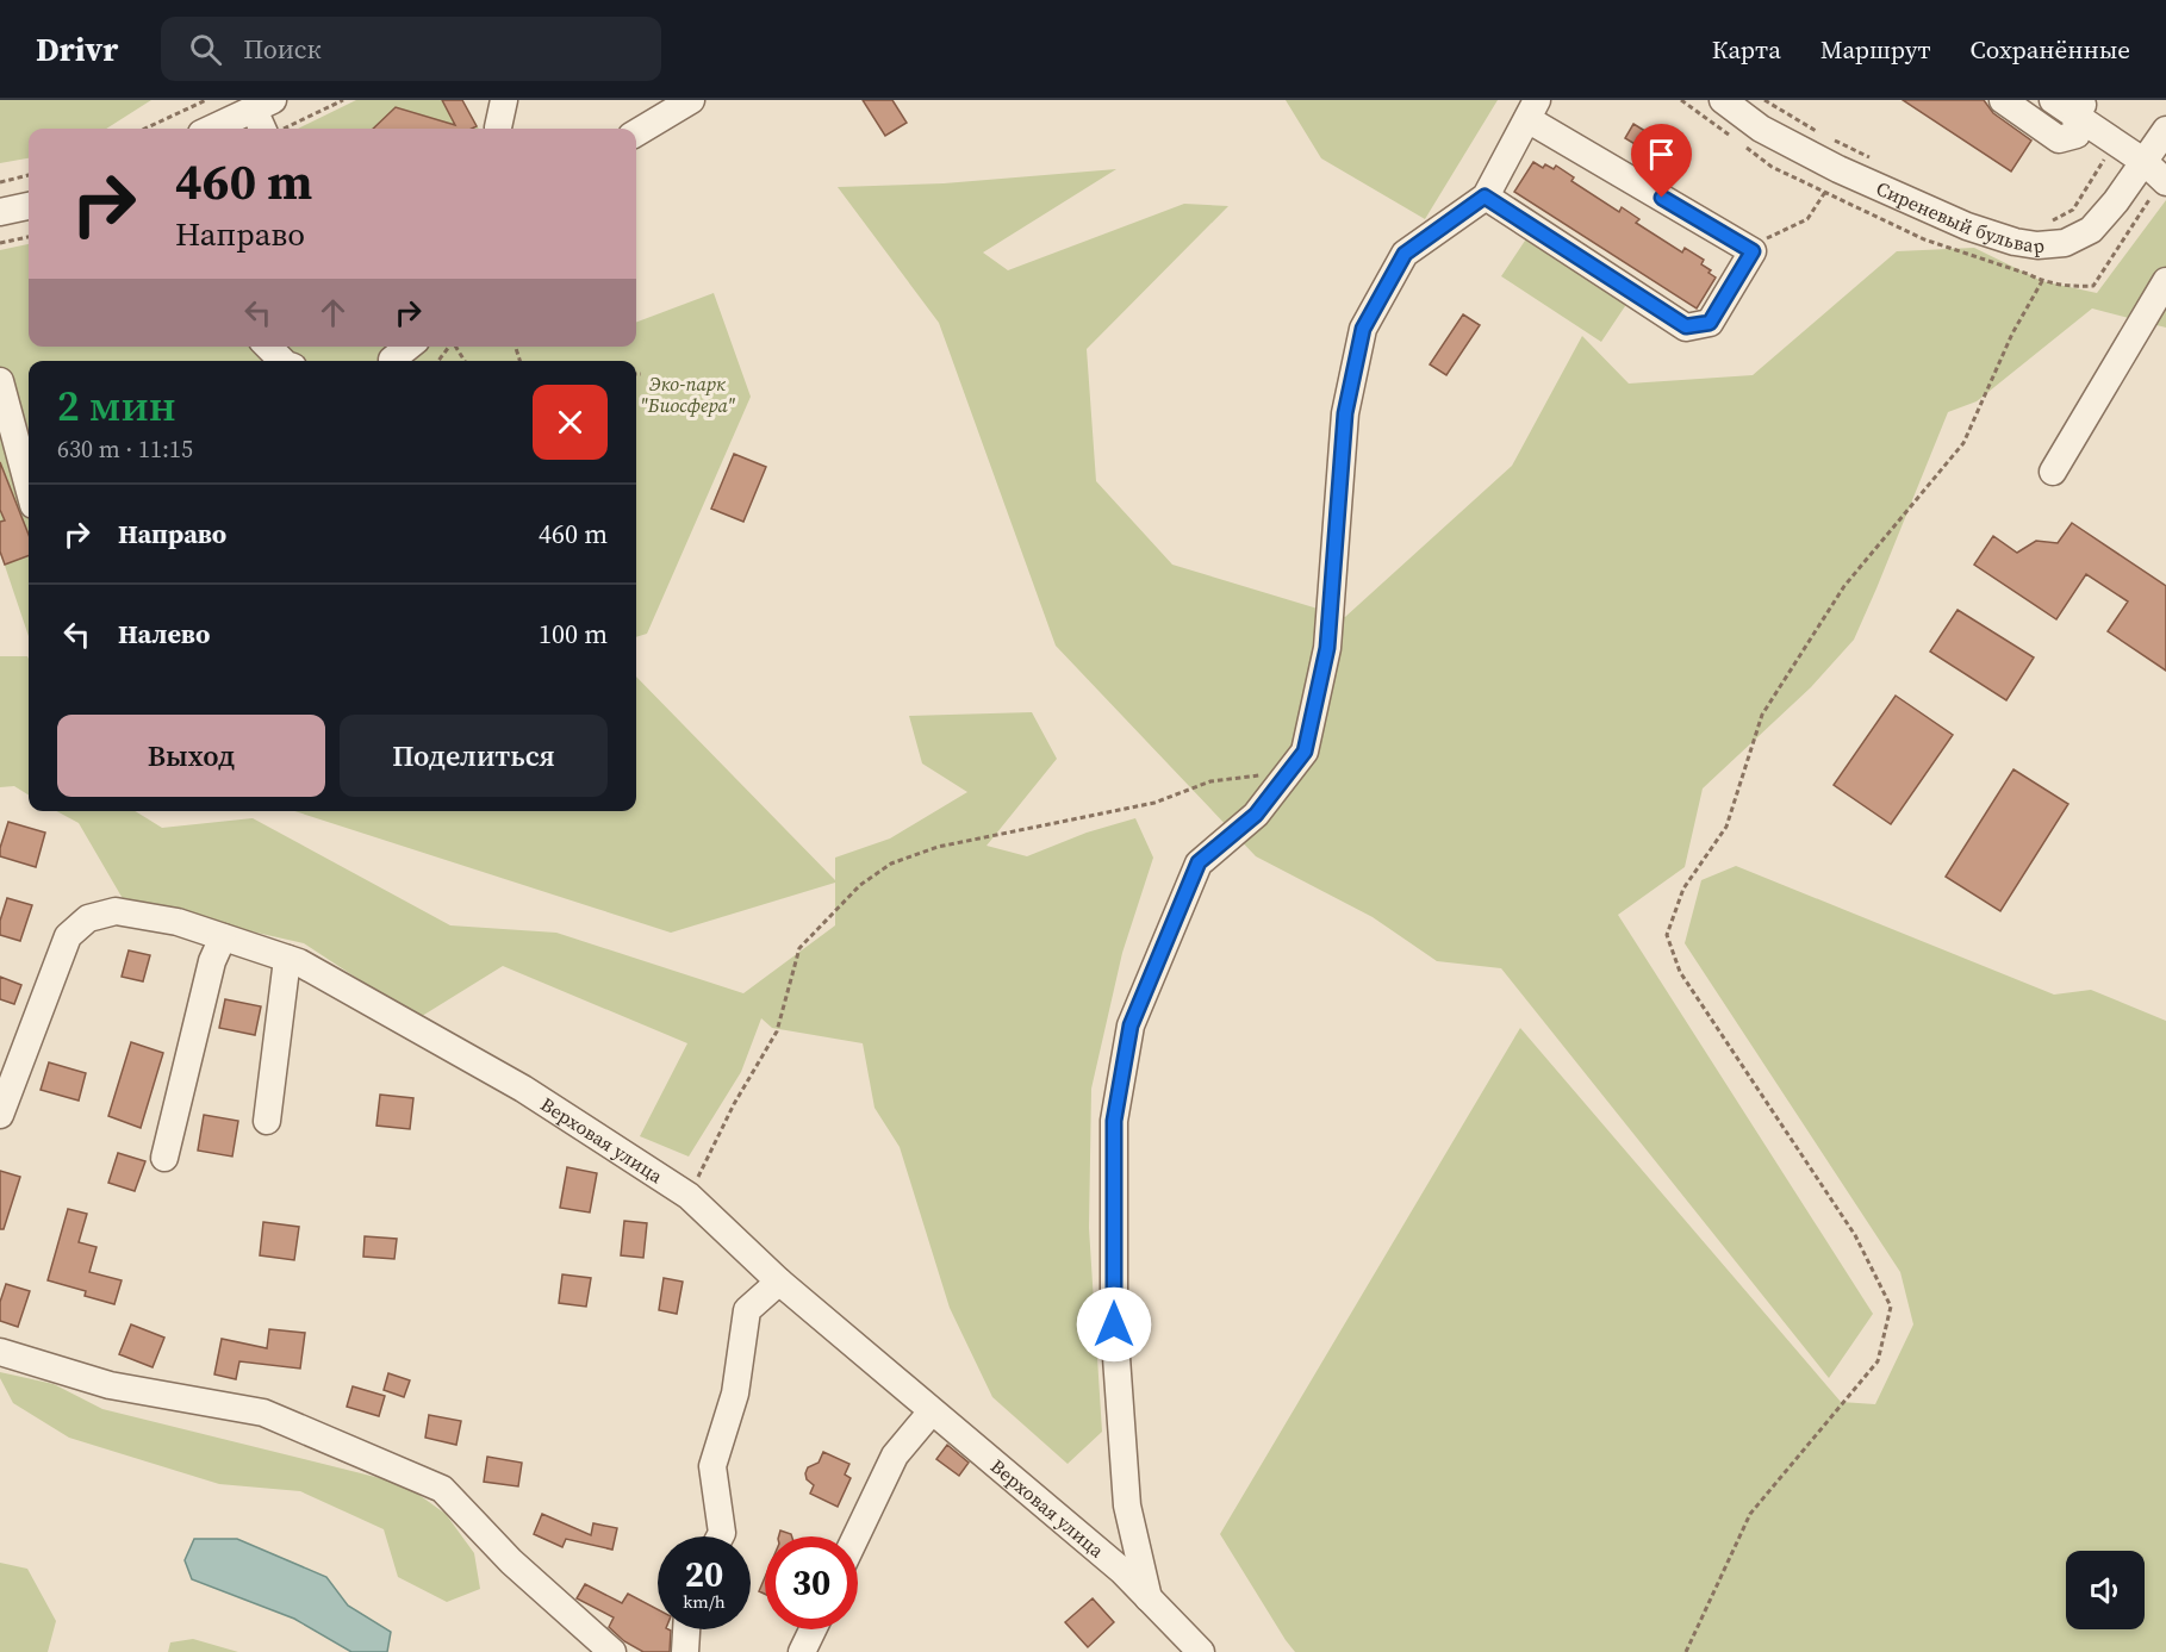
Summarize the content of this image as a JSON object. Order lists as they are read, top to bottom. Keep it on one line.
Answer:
{"streets":{"street":["Сиреневый бульвар","Верховая улица"]},"parks":["Эко-парк \"Биосфера\""],"page":{"header":"Drivr","search":"Поиск","nav":["Карта","Маршрут","Сохранённые"],"turn":["460 m","Направо"],"heading":["2 мин","630 m · 11:15"],"list":[{"name":"Направо","value":"460 m"},{"name":"Налево","value":"100 m"}],"buttons":["Выход","Поделиться"],"speed":"20 km/h","limit":"30"}}
